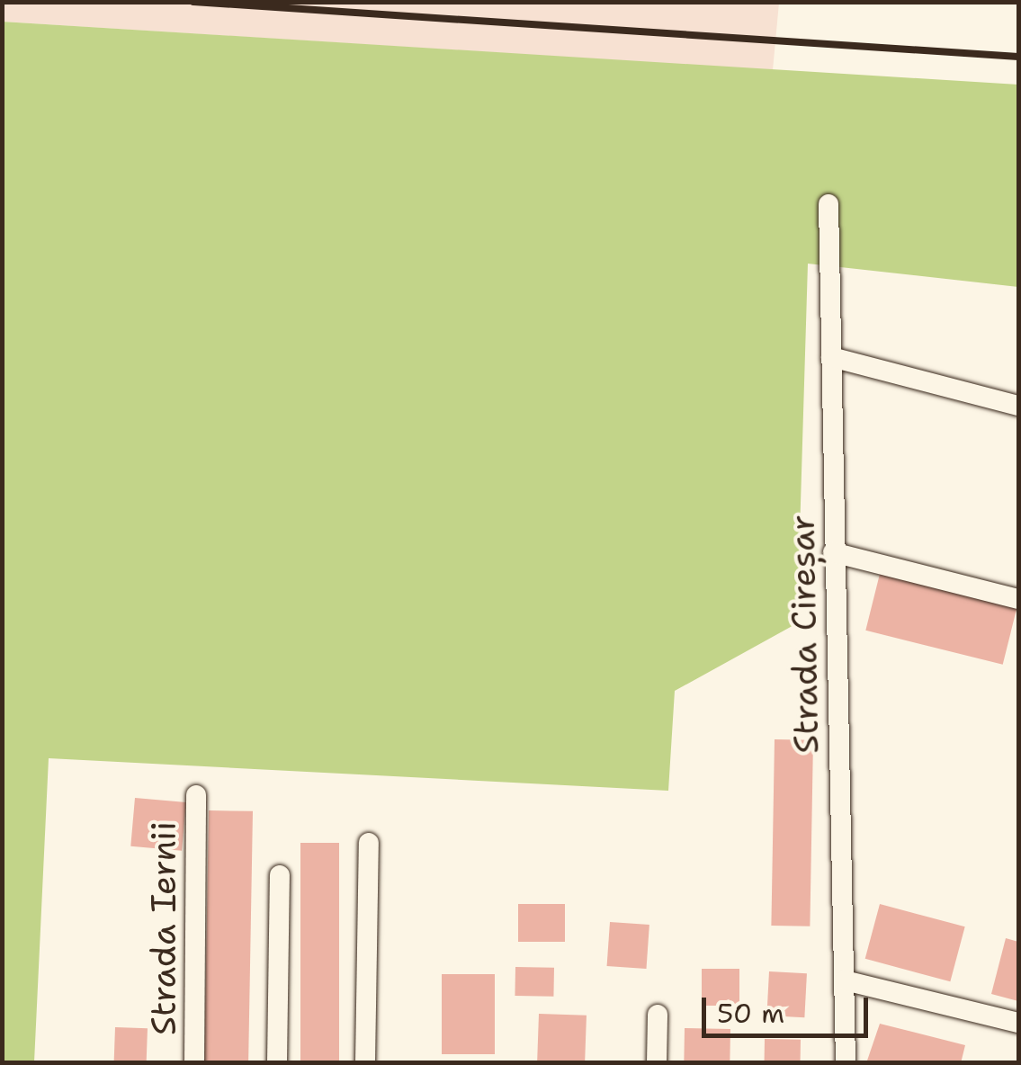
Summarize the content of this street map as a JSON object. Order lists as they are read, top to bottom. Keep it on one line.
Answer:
{"streets":{"street":["Strada Cireșar","Strada Iernii"]},"scale_bar":"50 m"}
